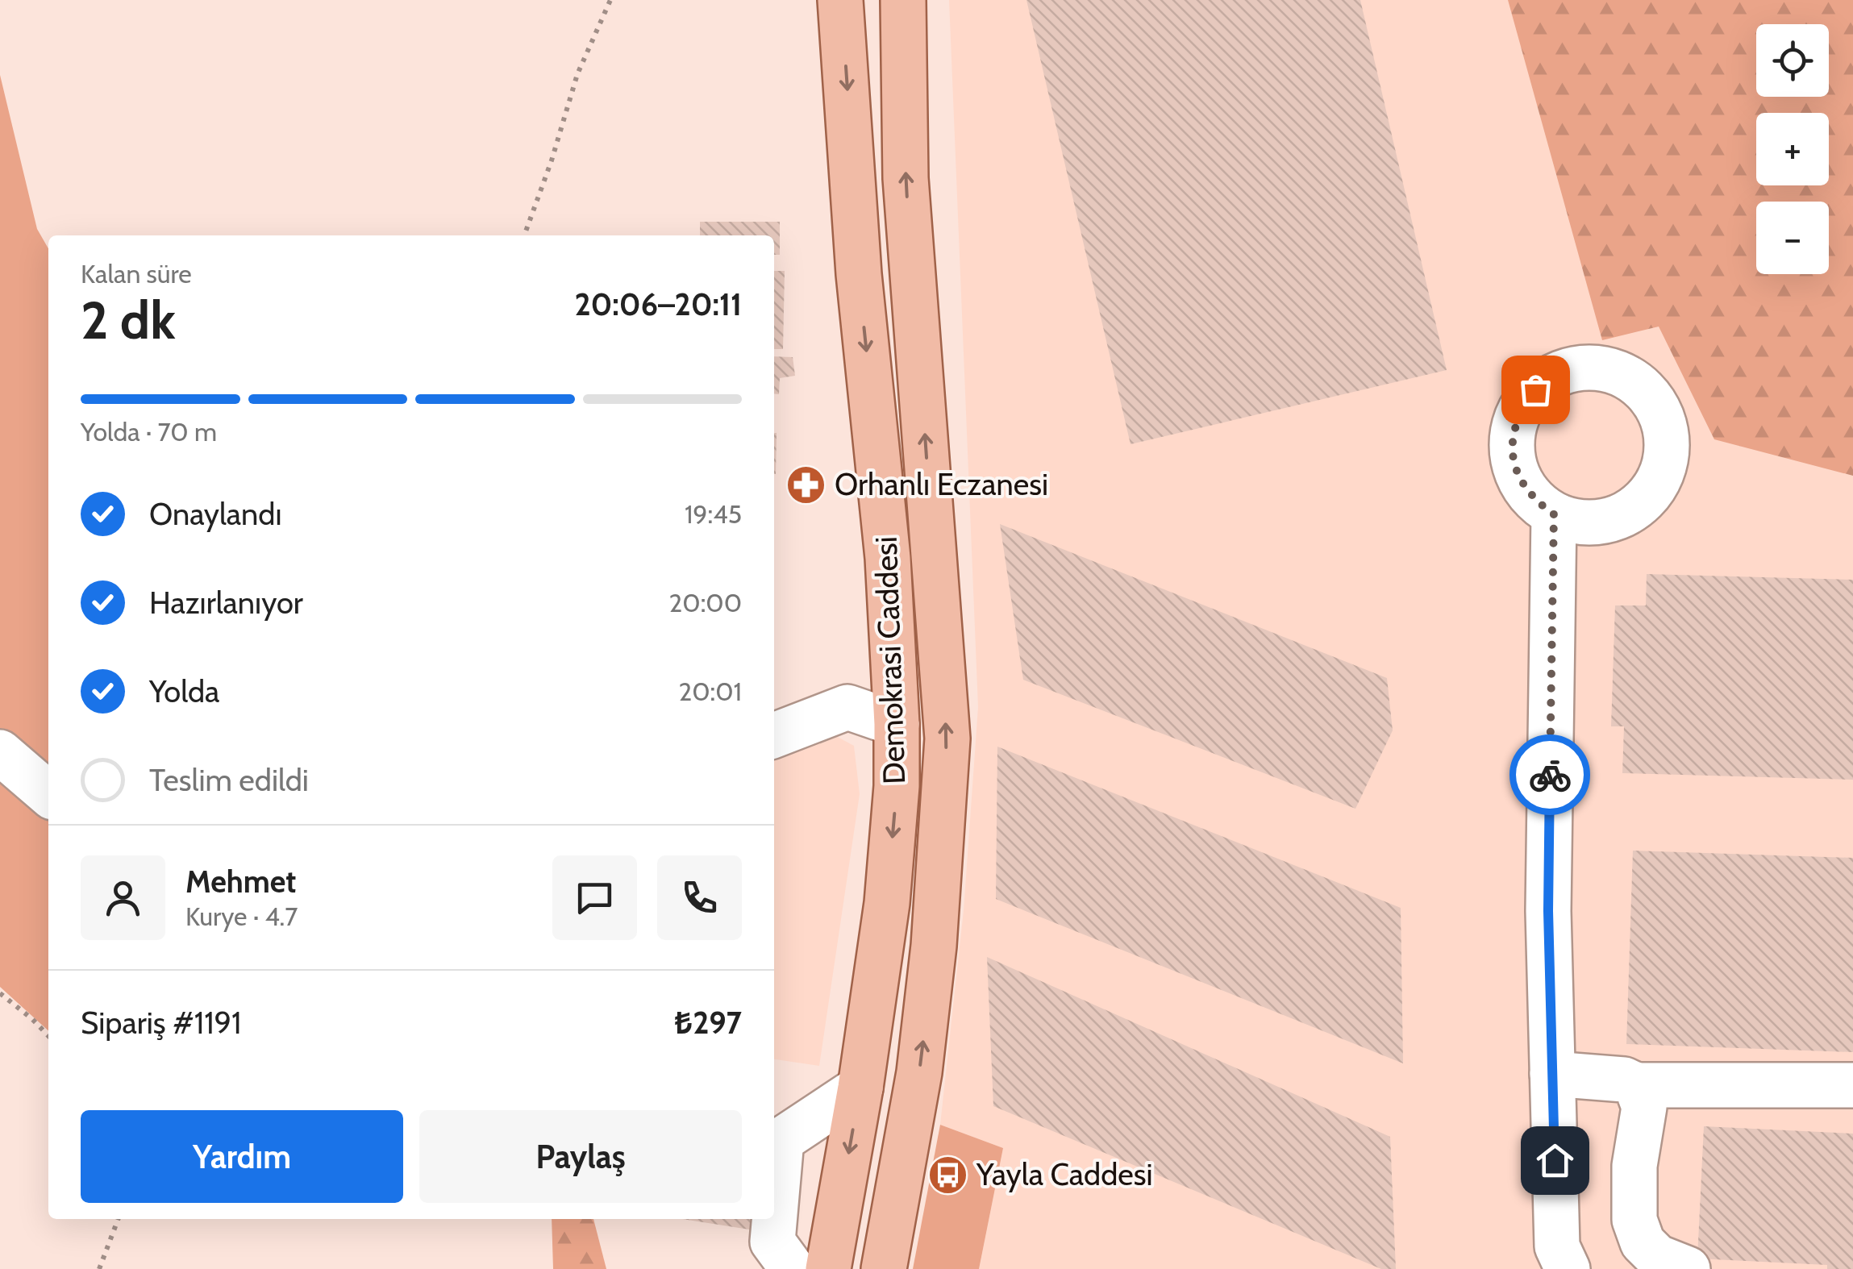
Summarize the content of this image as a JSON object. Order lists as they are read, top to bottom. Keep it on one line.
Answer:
{"streets":{"main road":["Demokrasi Caddesi"]},"places":{"pharmacy":["Orhanlı Eczanesi"],"bus stop":["Yayla Caddesi"]},"page":{"map_buttons":["+","−"],"heading":["2 dk","Kalan süre","20:06–20:11"],"panel":["Mehmet","Kurye · 4.7","Sipariş #1191","₺297"],"bar":"Yolda · 70 m","list":[["Onaylandı","19:45"],["Hazırlanıyor","20:00"],["Yolda","20:01"],"Teslim edildi"],"buttons":["Yardım","Paylaş"]}}
